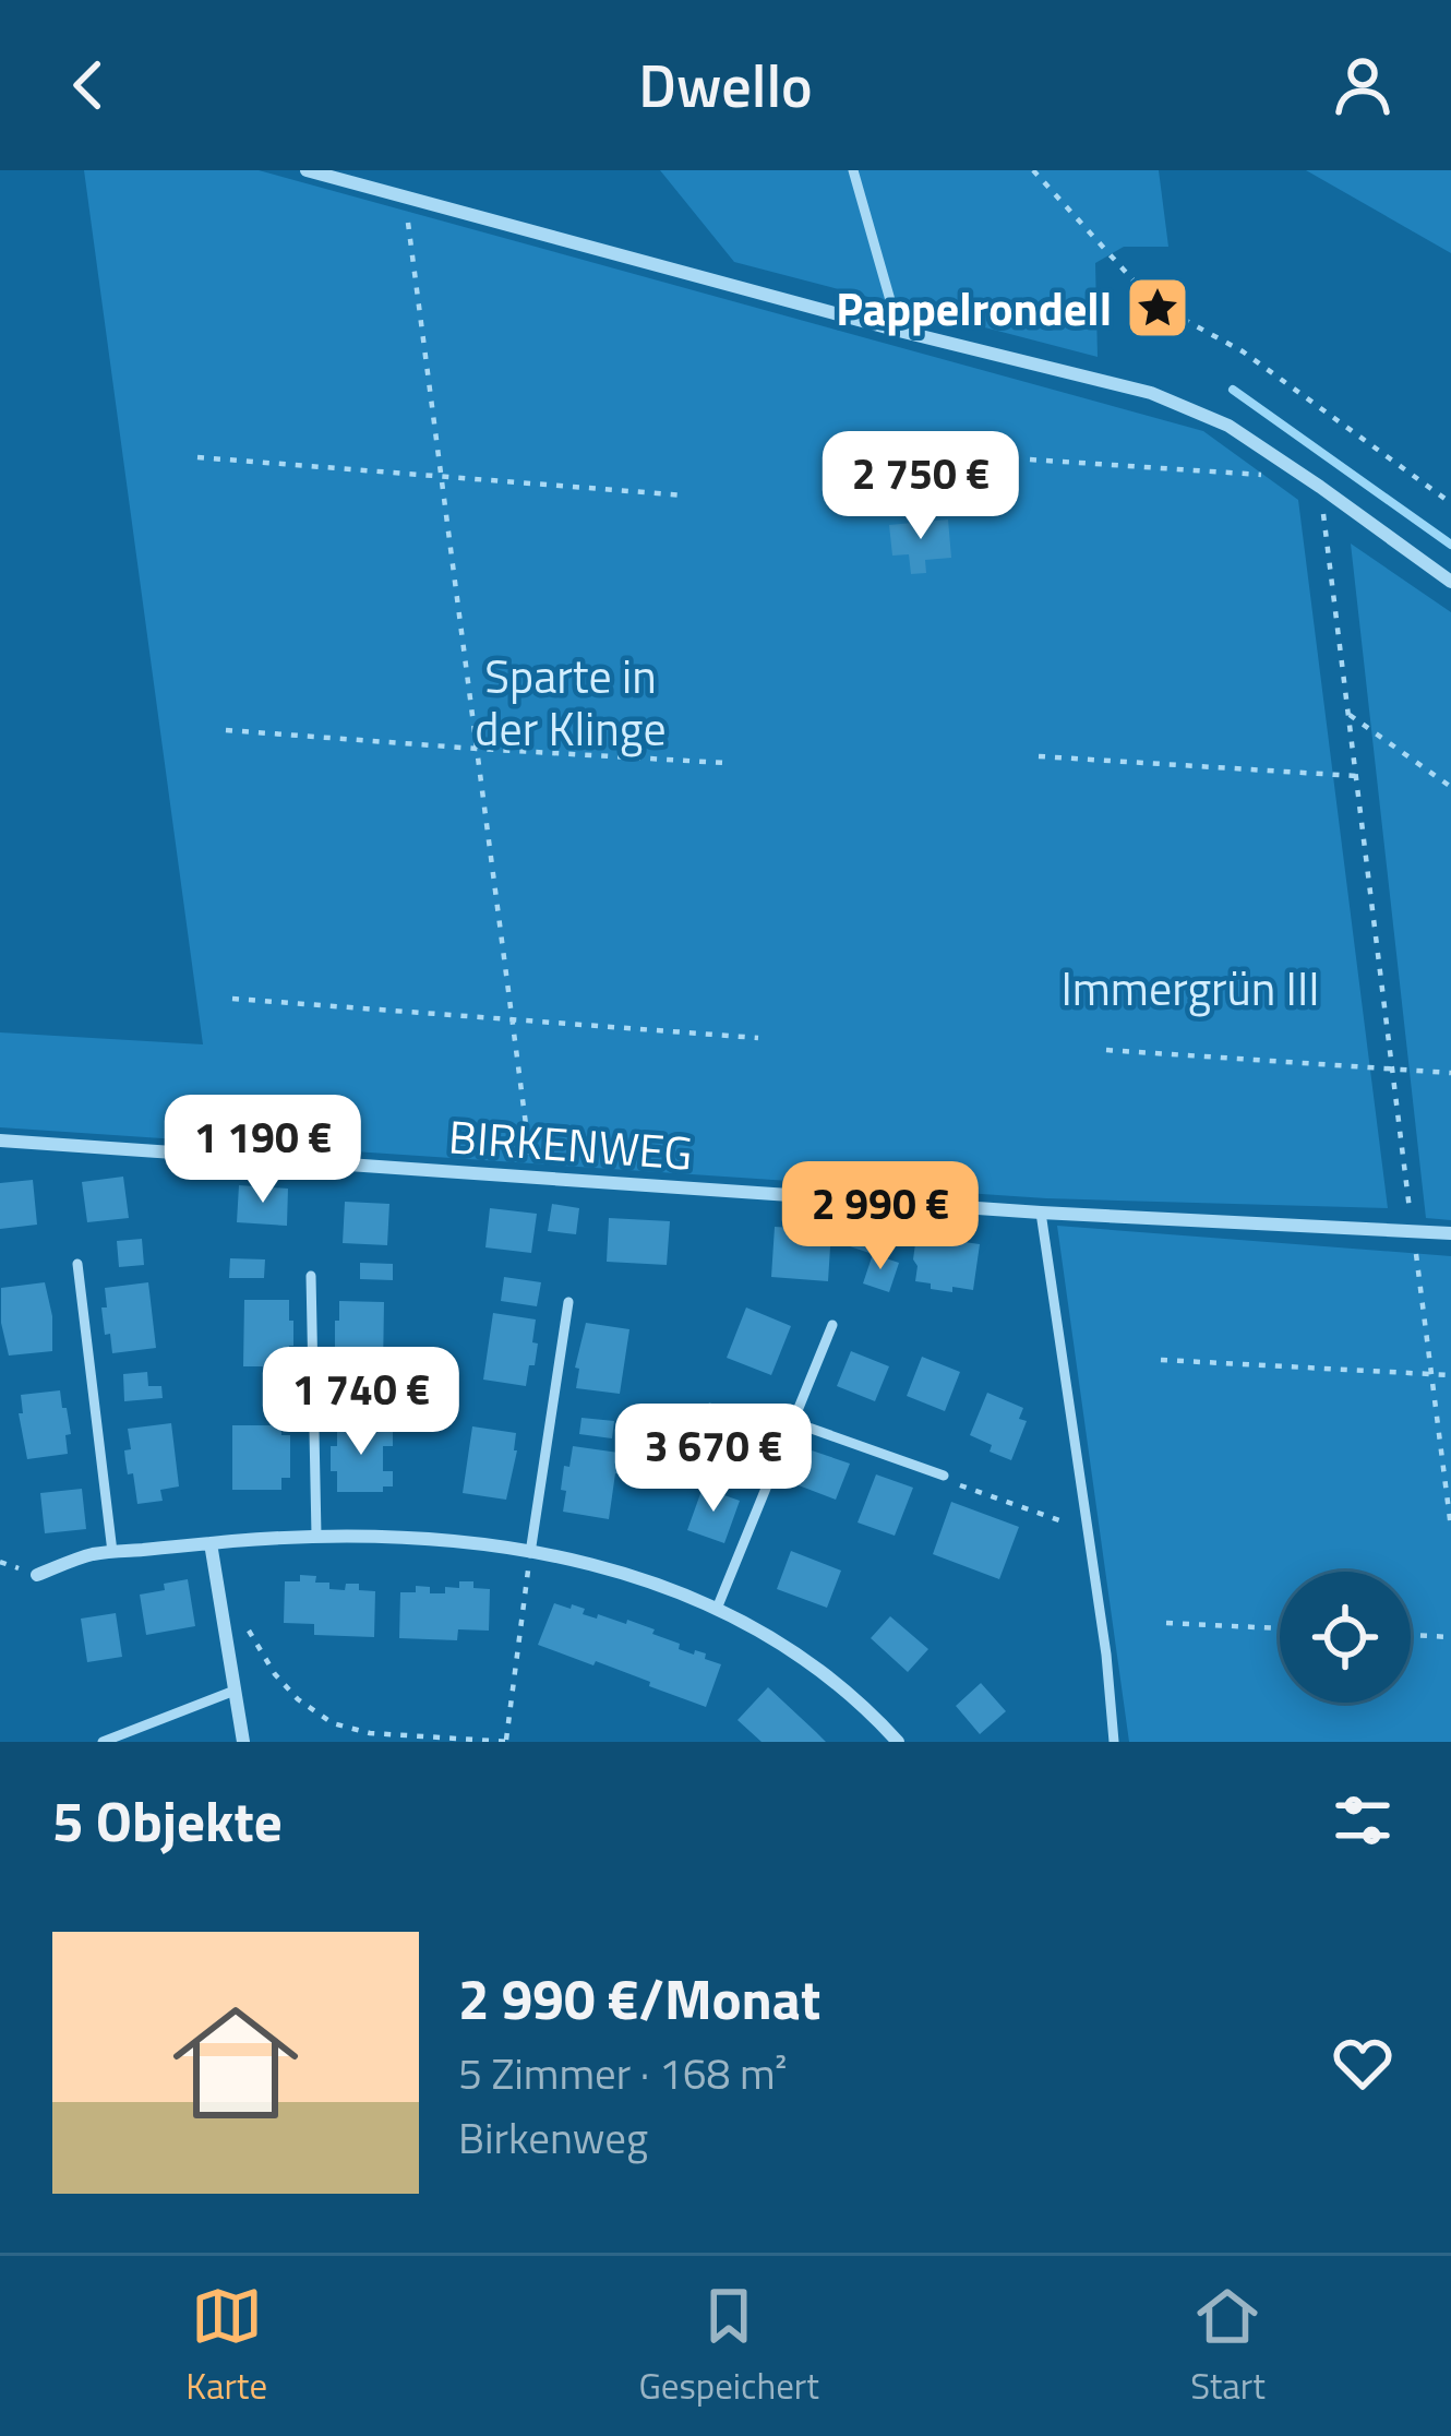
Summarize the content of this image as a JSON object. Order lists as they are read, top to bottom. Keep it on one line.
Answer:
{"streets":{"street":["BIRKENWEG"]},"parks":["Sparte in der Klinge","Immergrün III"],"places":{"place":["Pappelrondell"]},"page":{"header":"Dwello","price":["2 750 €","1 190 €","2 990 €","1 740 €","3 670 €"],"heading":"5 Objekte","list":[{"name":"2 990 €/Monat","note":"5 Zimmer · 168 m² · Birkenweg"}],"tabs":["Karte","Gespeichert","Start"]}}
